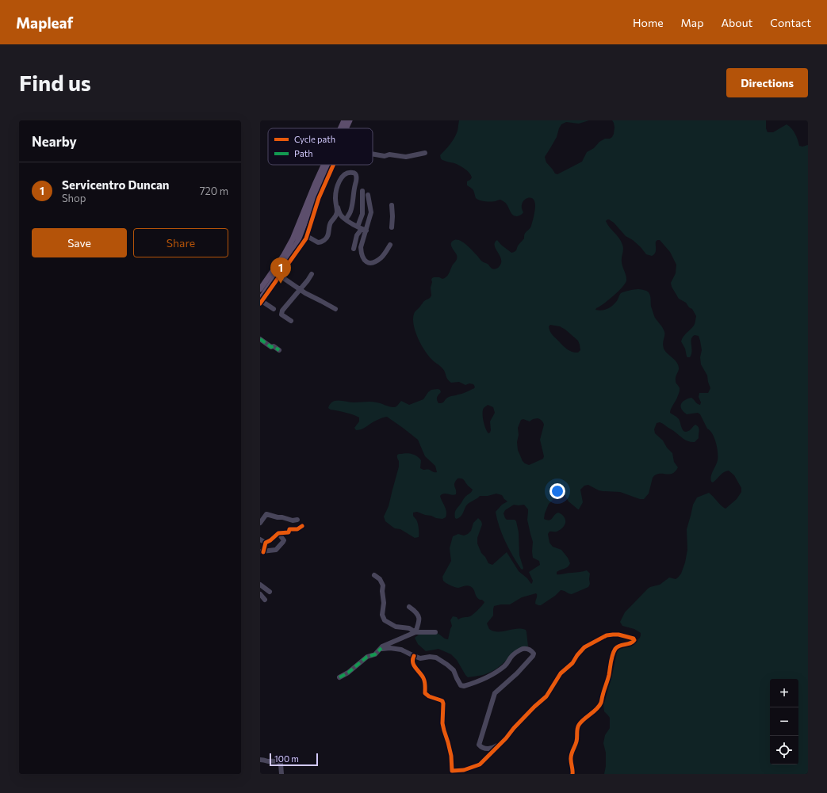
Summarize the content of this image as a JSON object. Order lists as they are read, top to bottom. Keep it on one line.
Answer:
{"legend":["Cycle path","Path"],"scale_bar":"100 m","page":{"header":"Mapleaf","nav":["Home","Map","About","Contact"],"buttons":["Directions",["Save","Share"]],"title":"Find us","heading":"Nearby","list":[{"mark":"1","name":"Servicentro Duncan","note":"Shop","value":"720 m"}],"pins":"1","map_buttons":["+","−"],"scale":"100 m"}}
